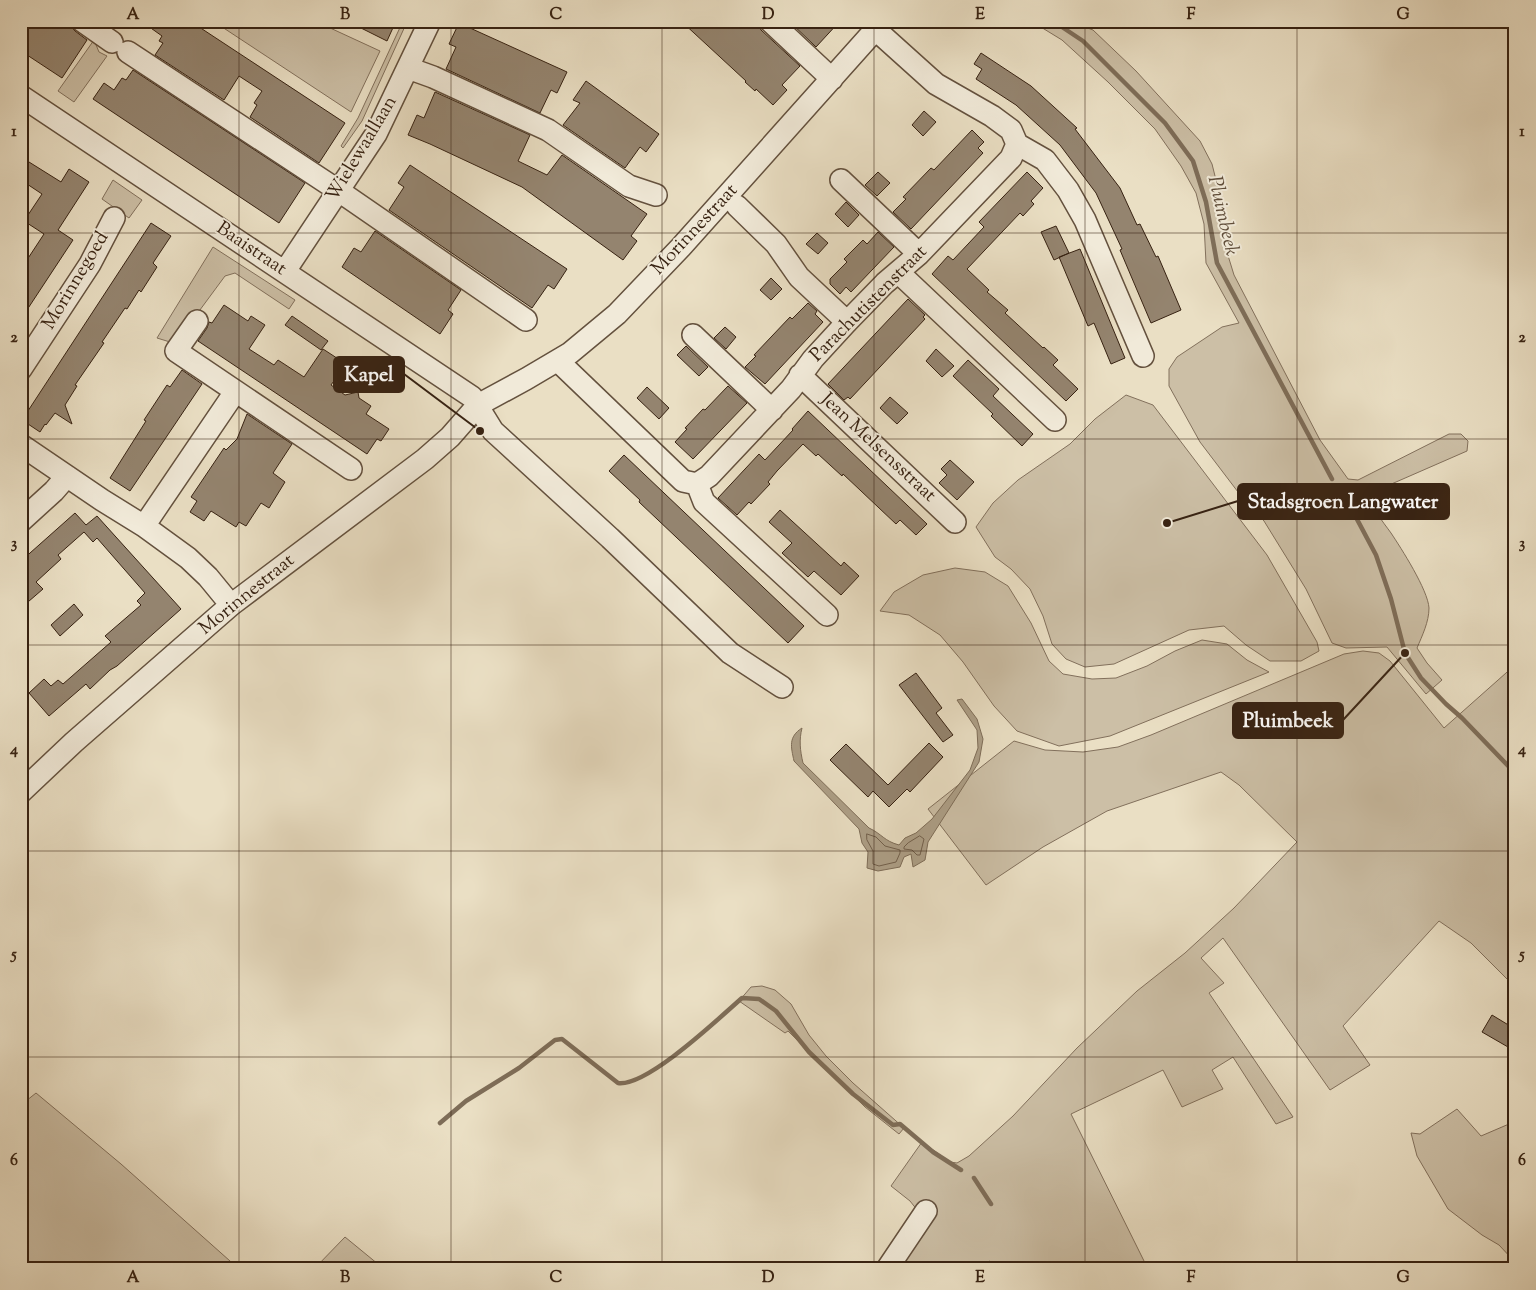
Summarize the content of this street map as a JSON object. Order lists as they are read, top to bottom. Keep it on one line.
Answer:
{"streets":{"street":["Wielewaallaan","Morinnestraat","Baaistraat","Morinnegoed","Parachutistenstraat","Jean Melsensstraat"]},"crossings":[["Wielewaallaan","Baaistraat"],["Morinnestraat","Baaistraat"],["Parachutistenstraat","Jean Melsensstraat"]],"water":["Pluimbeek"],"places":["Kapel","Stadsgroen Langwater","Pluimbeek"],"grid":{"columns":["A","B","C","D","E","F","G"],"rows":["1","2","3","4","5","6"]}}
